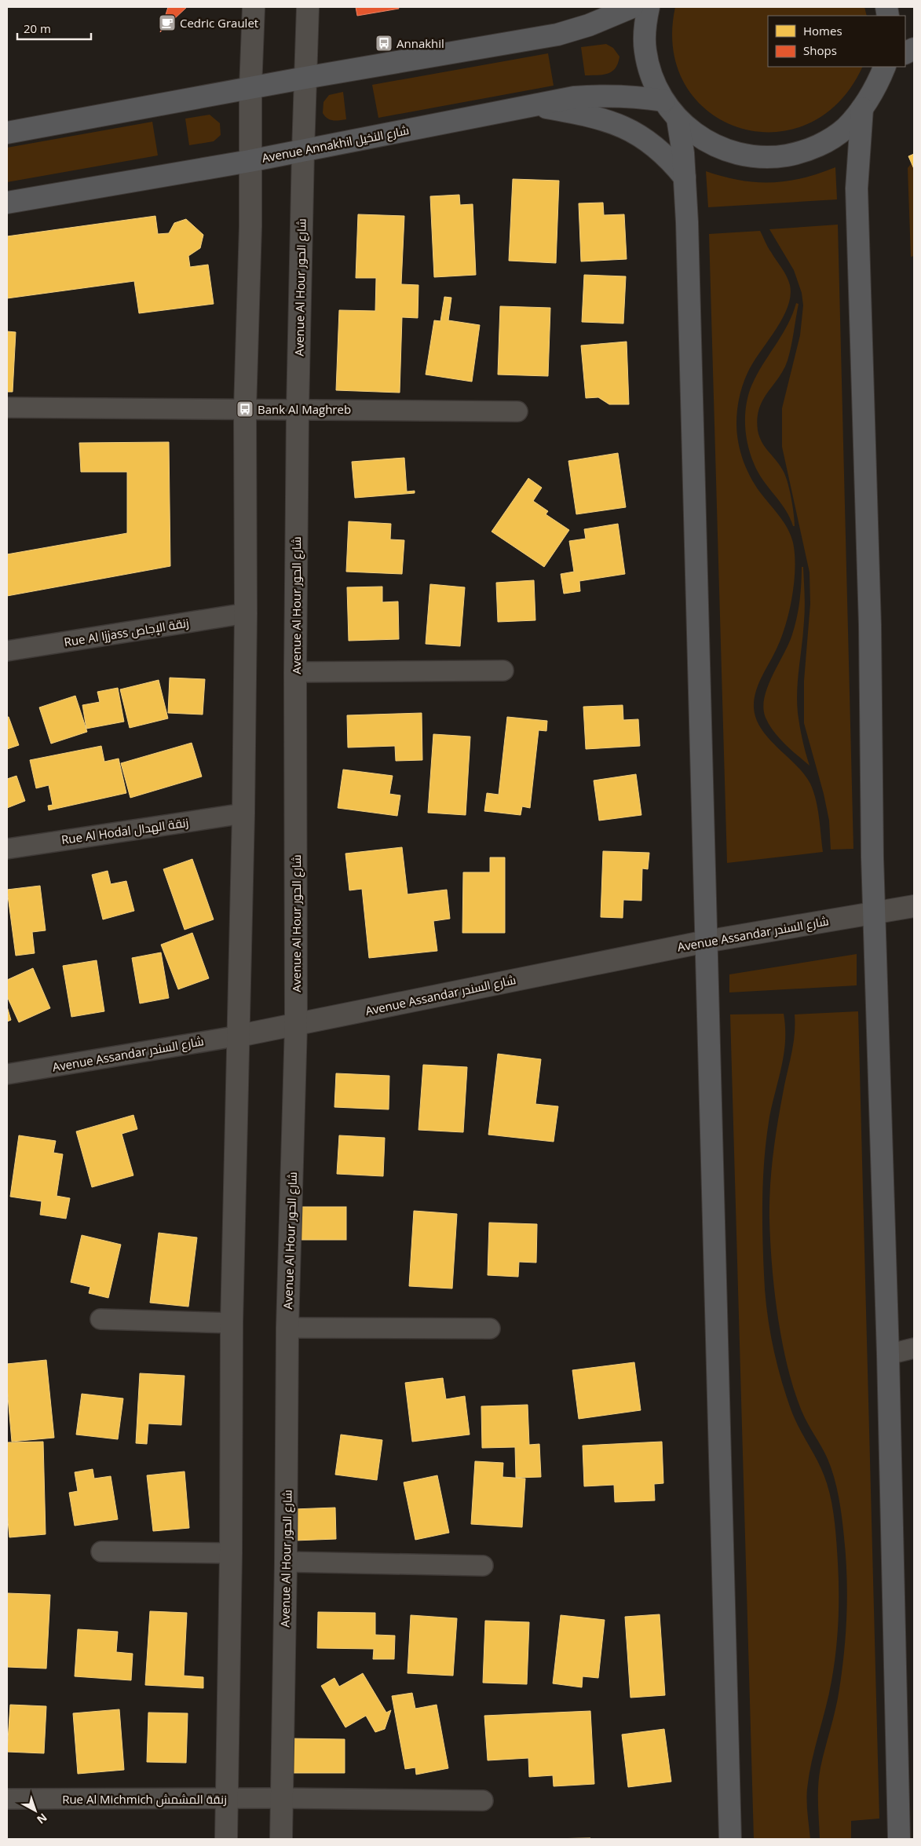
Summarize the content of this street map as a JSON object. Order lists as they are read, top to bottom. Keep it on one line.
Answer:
{"streets":{"main road":["Avenue Annakhil شارع النخيل"],"street":["Avenue Al Hour شارع الحور","Rue Al Ijjass زنقة الإجاص","Rue Al Hodal زنقة الهدال","Avenue Assandar شارع السندر","Rue Al Michmich زنقة المشمش"]},"crossings":[["Avenue Annakhil شارع النخيل","Avenue Al Hour شارع الحور"],["Avenue Al Hour شارع الحور","Avenue Assandar شارع السندر"],["Avenue Al Hour شارع الحور","Rue Al Michmich زنقة المشمش"]],"places":{"cafe":["Cedric Graulet"],"bus stop":["Annakhil","Bank Al Maghreb"]},"legend":["Homes","Shops"],"scale_bar":"20 m","north":"bottom right"}
